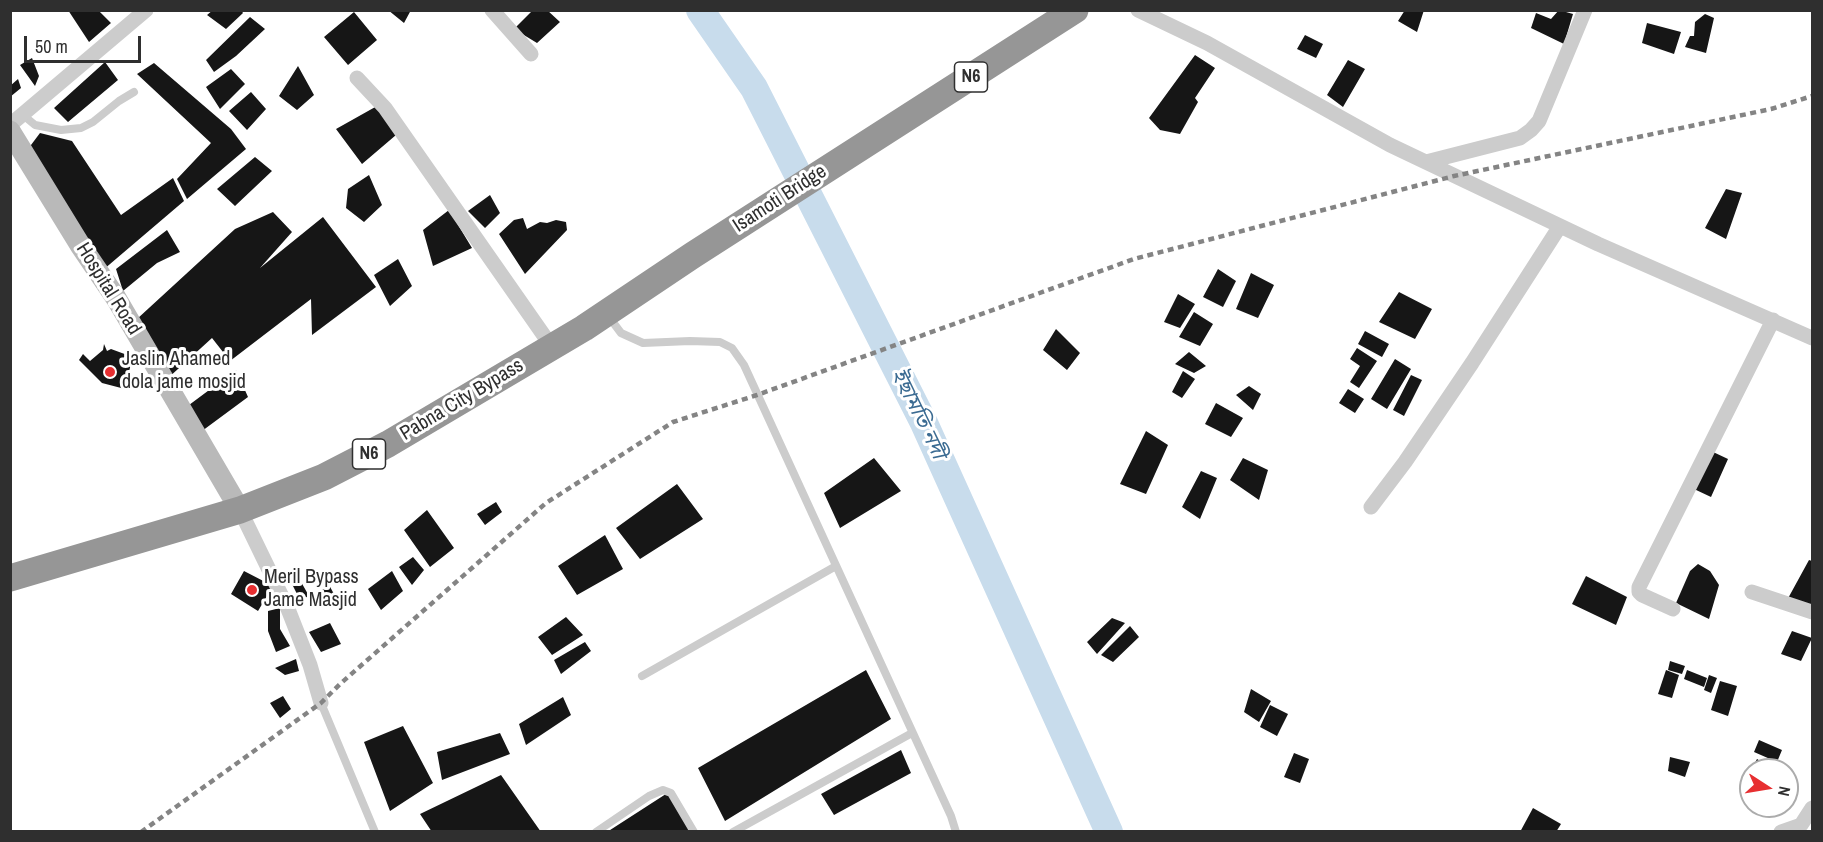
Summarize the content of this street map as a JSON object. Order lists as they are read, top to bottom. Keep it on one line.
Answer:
{"streets":{"highway":["N6","Isamoti Bridge","Pabna City Bypass"],"main road":["Hospital Road"]},"crossings":[["Isamoti Bridge","Pabna City Bypass"],["Hospital Road","Pabna City Bypass"]],"water":["ইছামতি নদী"],"places":["Jaslin Ahamed dola jame mosjid","Meril Bypass Jame Masjid"],"scale_bar":"50 m","north":"right"}
